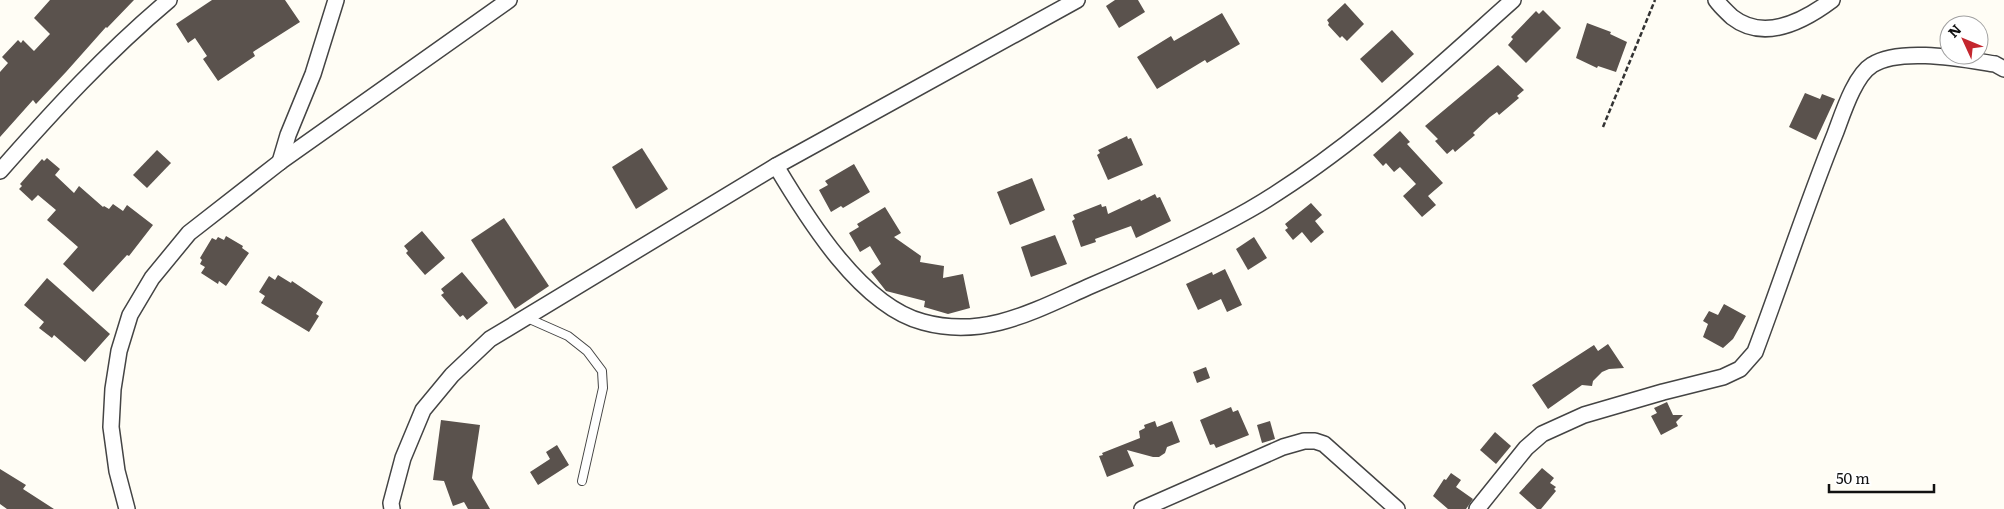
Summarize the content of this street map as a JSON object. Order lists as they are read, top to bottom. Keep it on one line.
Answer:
{"scale_bar":"50 m","north":"top left"}
